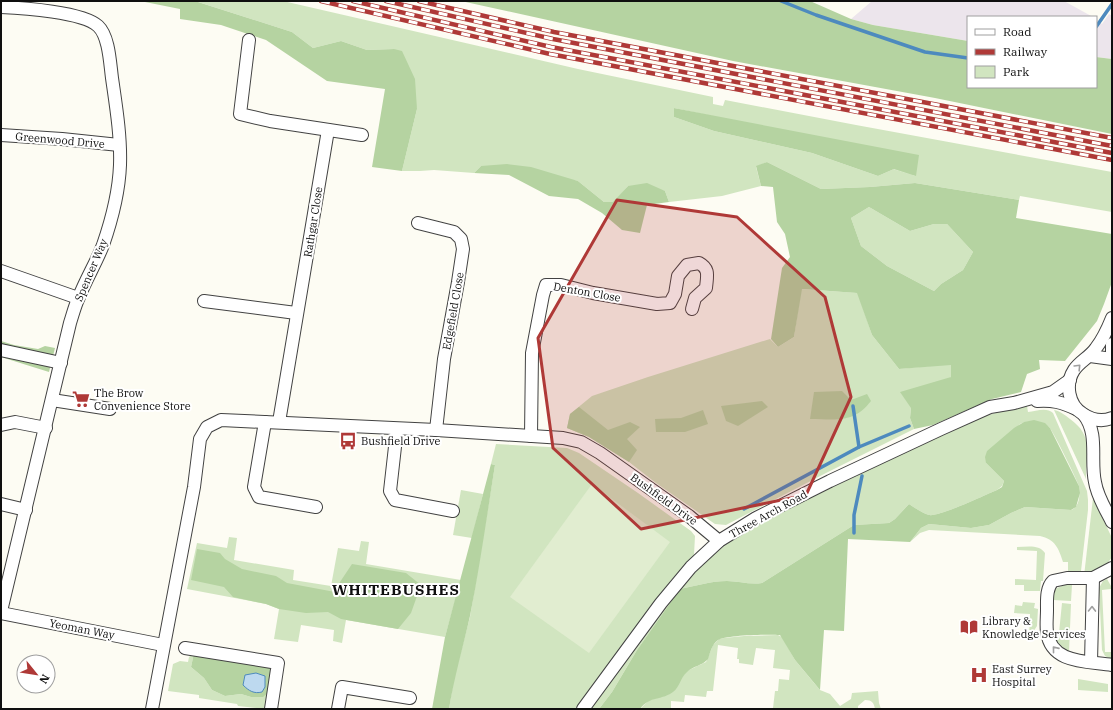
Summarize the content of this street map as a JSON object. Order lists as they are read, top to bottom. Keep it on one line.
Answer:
{"streets":{"street":["Greenwood Drive","Rathgar Close","Spencer Way","Denton Close","Edgefield Close","Bushfield Drive","Three Arch Road","Yeoman Way"]},"crossings":[["Greenwood Drive","Spencer Way"],["Rathgar Close","Bushfield Drive"],["Spencer Way","Yeoman Way"],["Denton Close","Bushfield Drive"],["Edgefield Close","Bushfield Drive"],["Bushfield Drive","Three Arch Road"],["Bushfield Drive","Yeoman Way"]],"districts":["WHITEBUSHES"],"places":{"supermarket":["The Brow Convenience Store"],"bus stop":["Bushfield Drive"],"library":["Library & Knowledge Services"],"hospital":["East Surrey Hospital"]},"legend":["Road","Railway","Park"],"north":"bottom right"}
